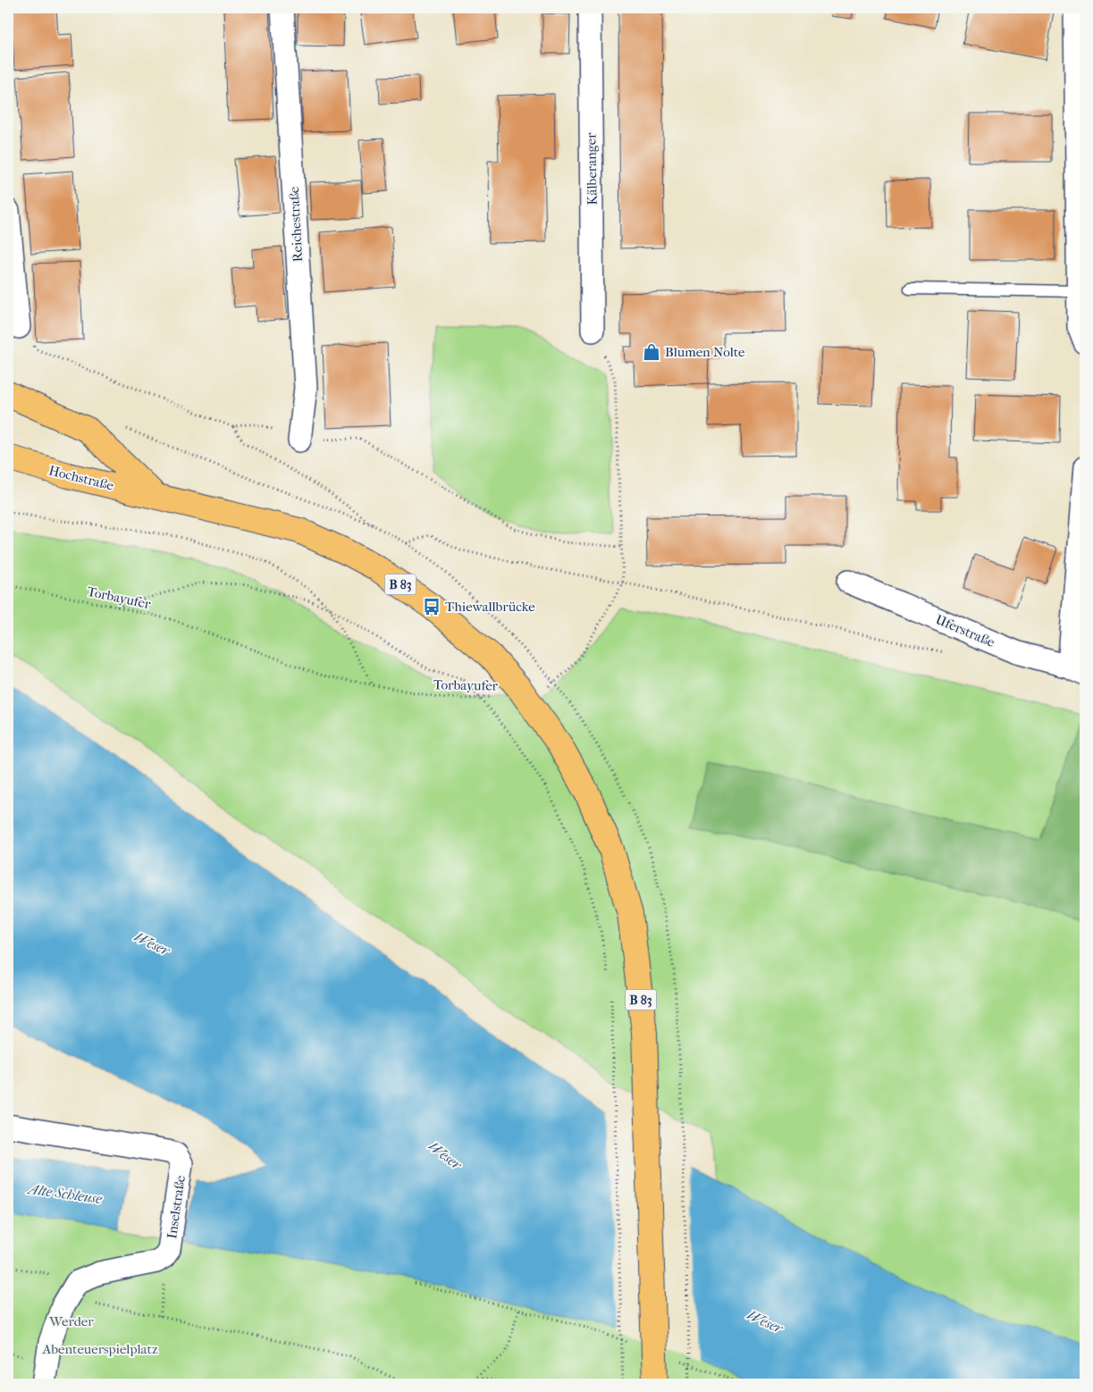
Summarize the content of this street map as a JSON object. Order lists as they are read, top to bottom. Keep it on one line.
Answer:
{"streets":{"main road":["Hochstraße","B 83"],"street":["Kälberanger","Reichestraße","Uferstraße","Inselstraße"],"path":["Torbayufer"]},"crossings":[["Hochstraße","B 83"]],"water":["Weser","Alte Schleuse"],"parks":["Werder","Abenteuerspielplatz"],"places":{"shop":["Blumen Nolte"],"bus stop":["Thiewallbrücke"]}}
